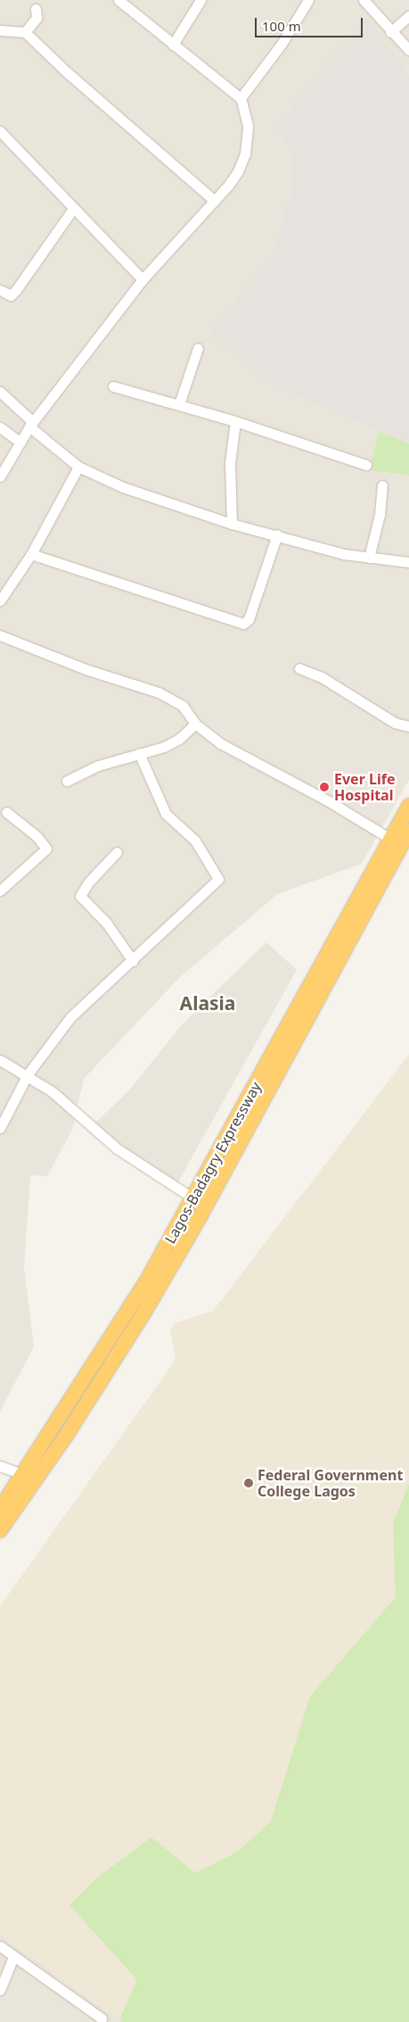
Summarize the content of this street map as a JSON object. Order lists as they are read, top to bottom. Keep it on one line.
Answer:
{"streets":{"highway":["Lagos-Badagry Expressway"]},"districts":["Alasia"],"places":["Ever Life Hospital","Federal Government College Lagos"],"scale_bar":"100 m"}
